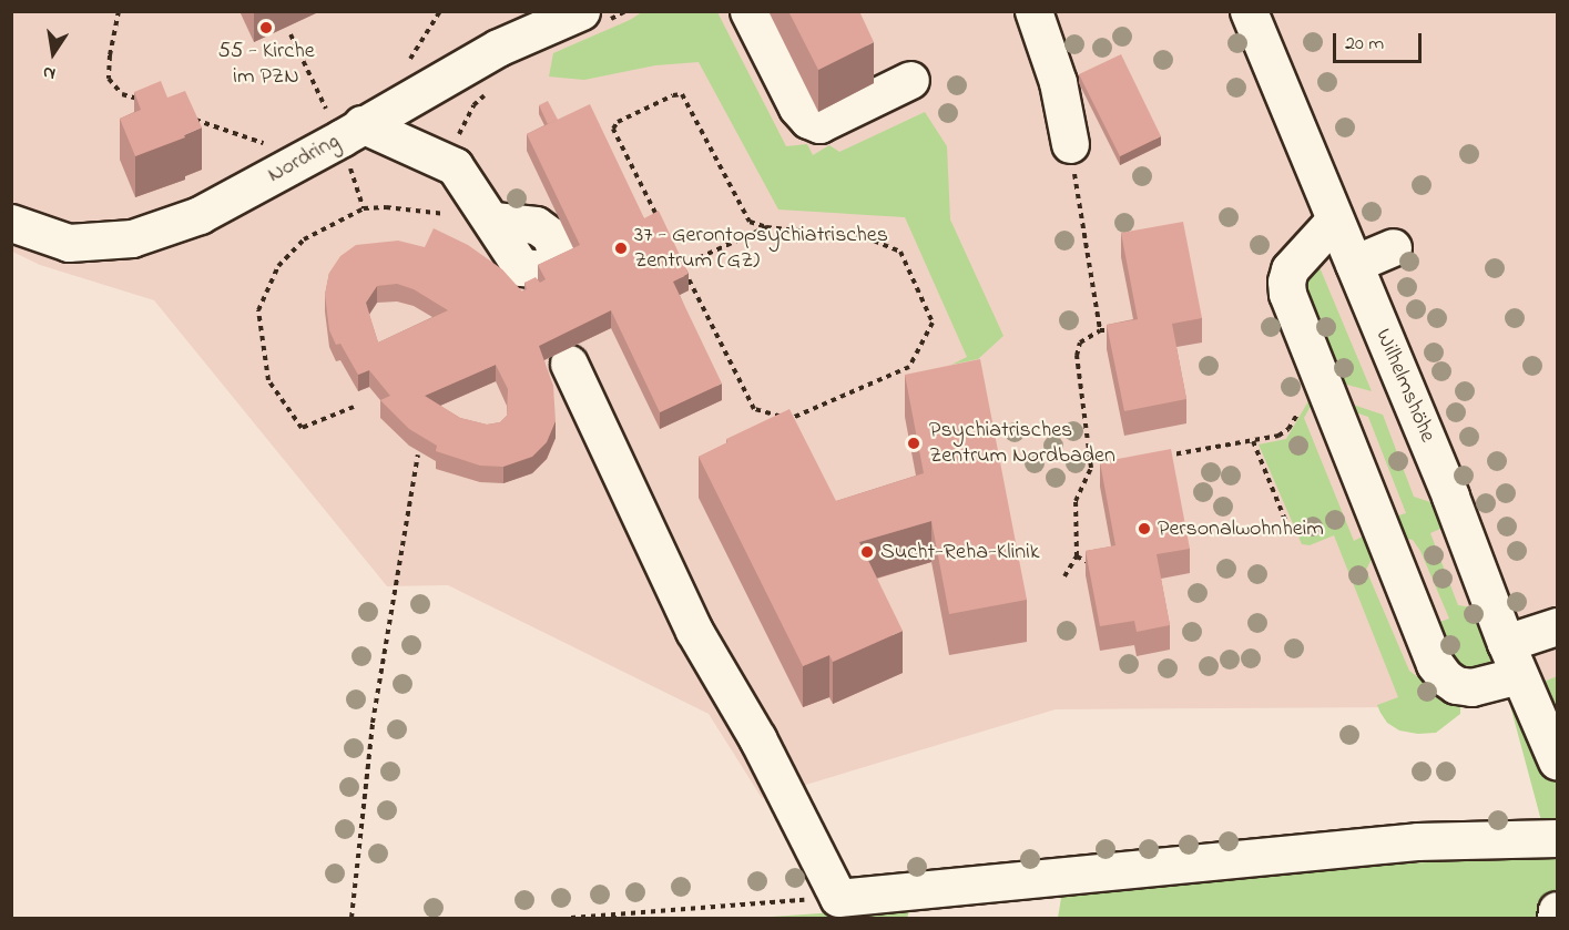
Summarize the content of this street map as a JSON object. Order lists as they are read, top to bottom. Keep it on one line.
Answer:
{"streets":{"street":["Nordring","Wilhelmshöhe"]},"places":["55 - Kirche im PZN","37 - Gerontopsychiatrisches Zentrum (GZ)","Psychiatrisches Zentrum Nordbaden","Personalwohnheim","Sucht-Reha-Klinik"],"scale_bar":"20 m","north":"bottom"}
